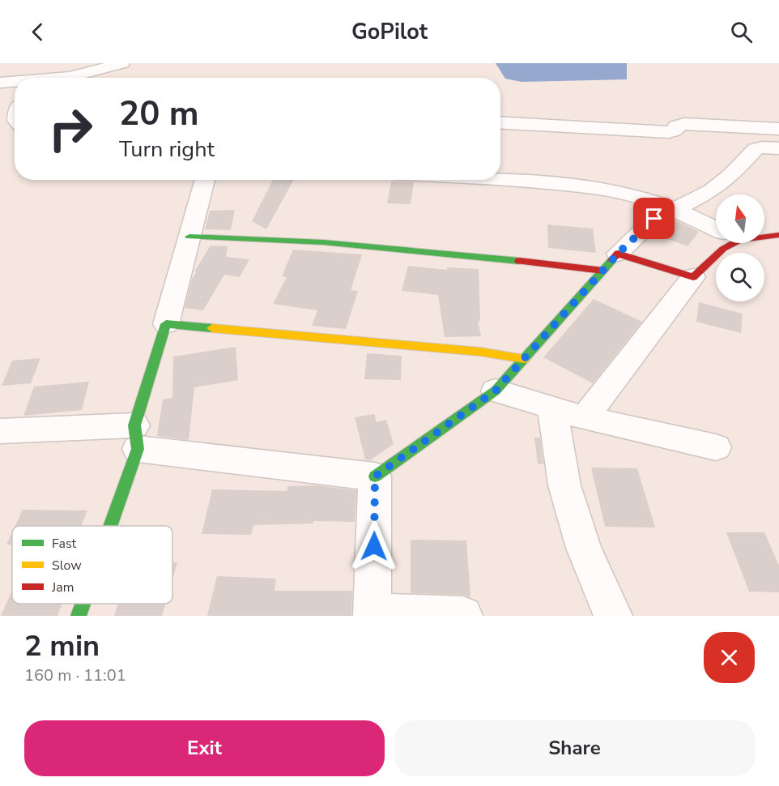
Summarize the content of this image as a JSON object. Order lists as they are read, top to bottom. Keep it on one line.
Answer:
{"legend":["Fast","Slow","Jam"],"north":"top","page":{"header":"GoPilot","turn":["20 m","Turn right"],"heading":["2 min","160 m · 11:01"],"buttons":["Exit","Share"]}}
